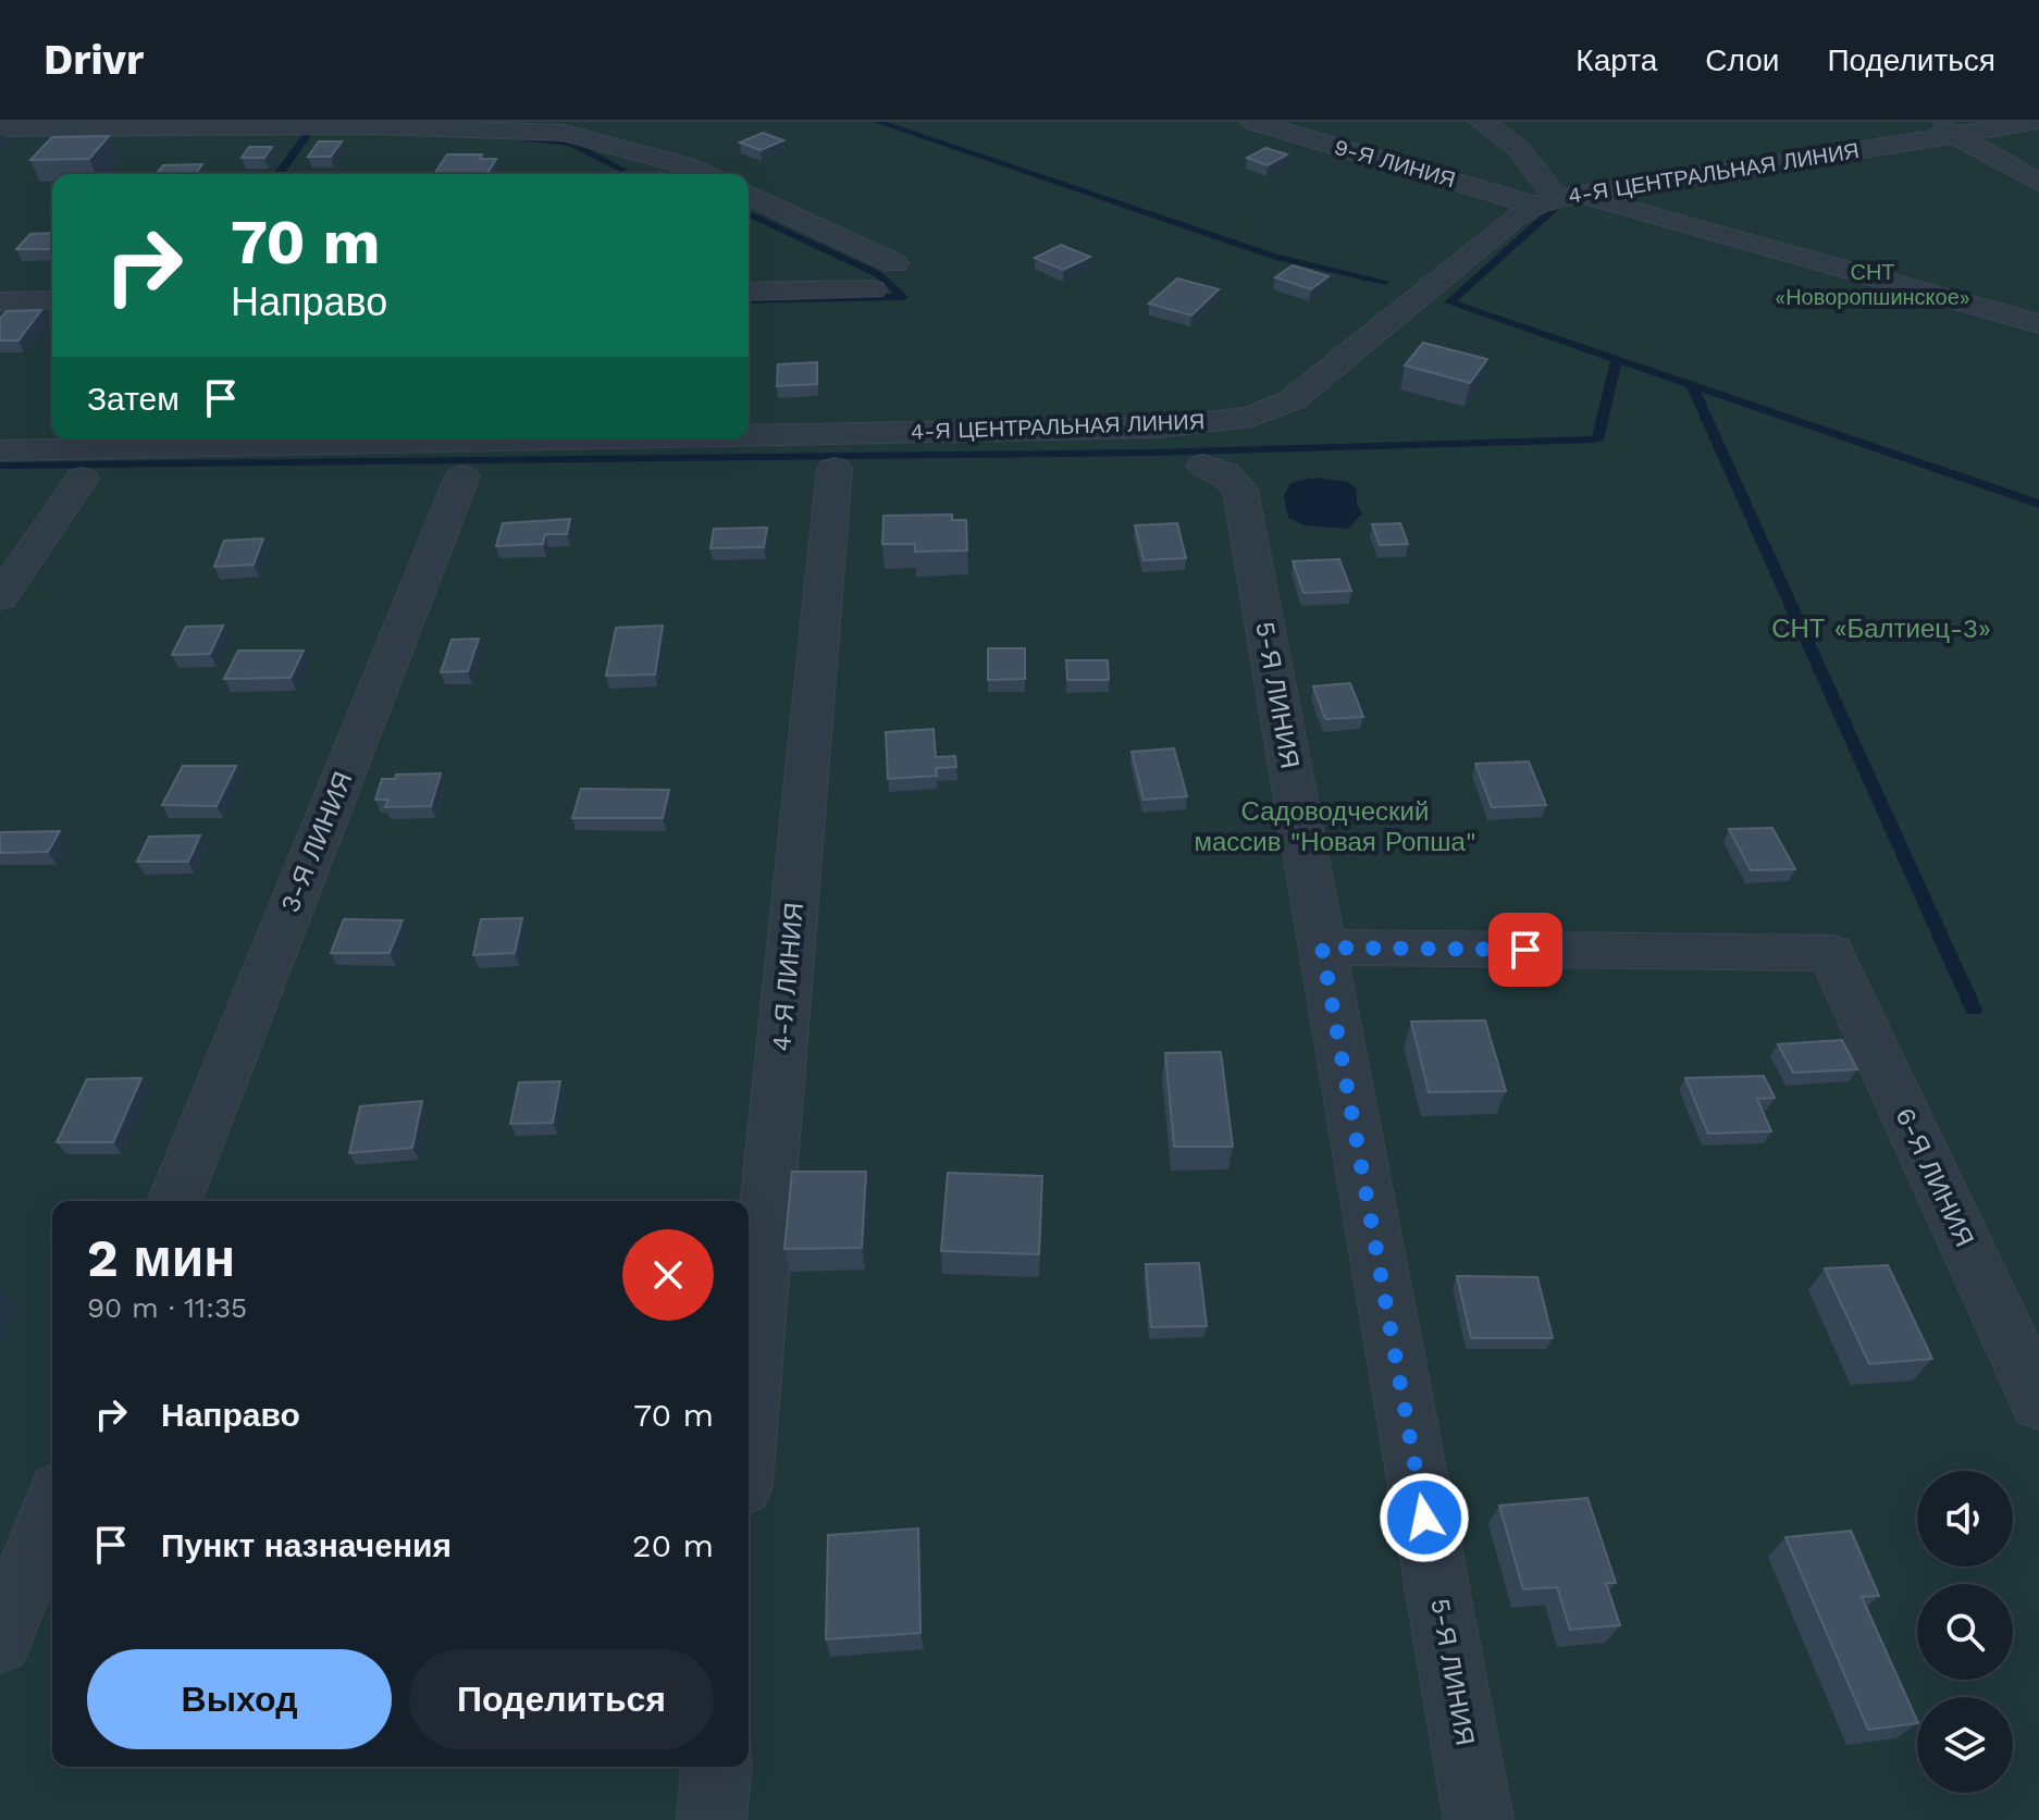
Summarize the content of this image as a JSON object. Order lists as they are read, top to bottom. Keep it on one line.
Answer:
{"streets":{"street":["9-Я ЛИНИЯ","4-Я ЦЕНТРАЛЬНАЯ ЛИНИЯ","5-Я ЛИНИЯ","3-Я ЛИНИЯ","4-Я ЛИНИЯ","6-Я ЛИНИЯ"]},"crossings":[["9-Я ЛИНИЯ","4-Я ЦЕНТРАЛЬНАЯ ЛИНИЯ"],["5-Я ЛИНИЯ","6-Я ЛИНИЯ"]],"parks":["СНТ «Новоропшинское»","СНТ «Балтиец-3»","Садоводческий массив \"Новая Ропша\""],"page":{"header":"Drivr","nav":["Карта","Слои","Поделиться"],"turn":["70 m","Направо"],"then":"Затем","heading":["2 мин","90 m · 11:35"],"list":[{"name":"Направо","value":"70 m"},{"name":"Пункт назначения","value":"20 m"}],"buttons":["Выход","Поделиться"]}}
